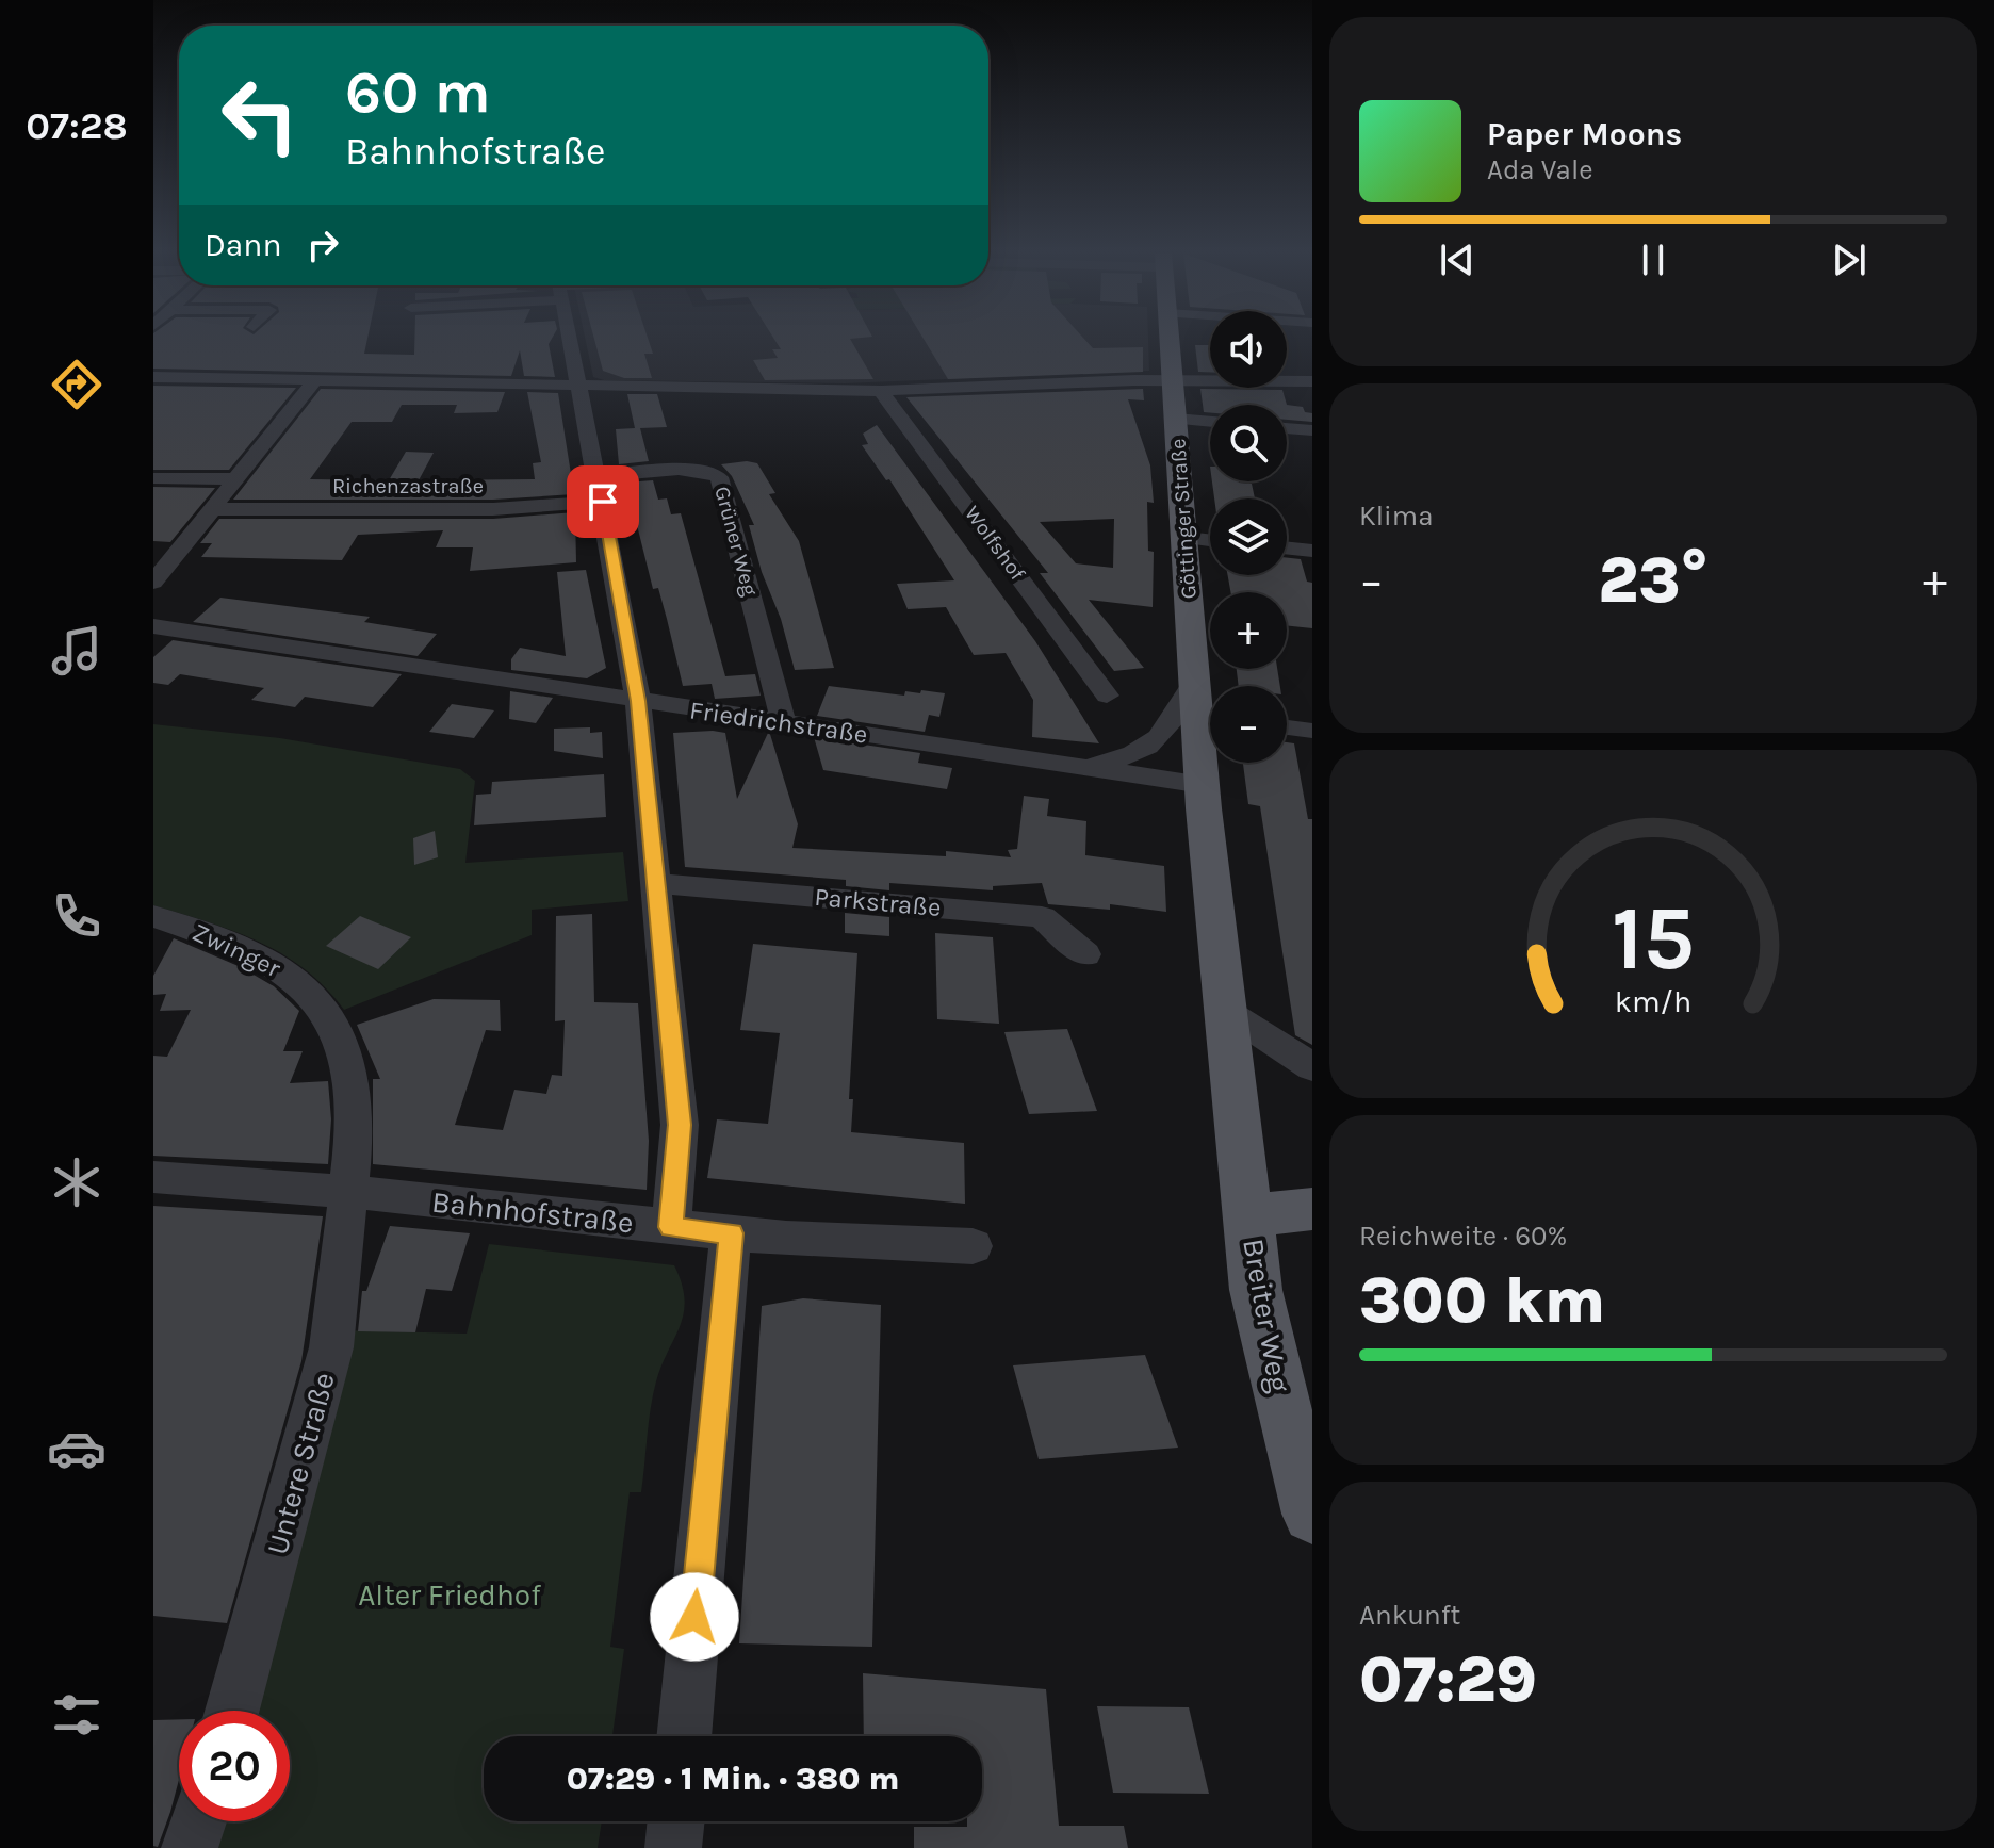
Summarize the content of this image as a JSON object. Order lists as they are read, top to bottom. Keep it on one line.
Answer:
{"streets":{"main road":["Göttinger Straße","Breiter Weg"],"street":["Richenzastraße","Grüner Weg","Wolfshof","Friedrichstraße","Parkstraße","Zwinger","Bahnhofstraße","Untere Straße"]},"crossings":[["Göttinger Straße","Friedrichstraße"],["Göttinger Straße","Breiter Weg"],["Grüner Weg","Friedrichstraße"],["Zwinger","Bahnhofstraße"],["Zwinger","Untere Straße"],["Bahnhofstraße","Untere Straße"]],"parks":["Alter Friedhof"],"page":{"tabs":"07:28","turn":["60 m","Bahnhofstraße"],"song":["Paper Moons","Ada Vale"],"then":"Dann","map_buttons":["+","−"],"tile":["Klima",["Reichweite · 60%","300 km"],["Ankunft","07:29"]],"heat":["−","23°","+"],"limit":"20","trip":"07:29 · 1 Min. · 380 m","gauge":["15","km/h"]}}
